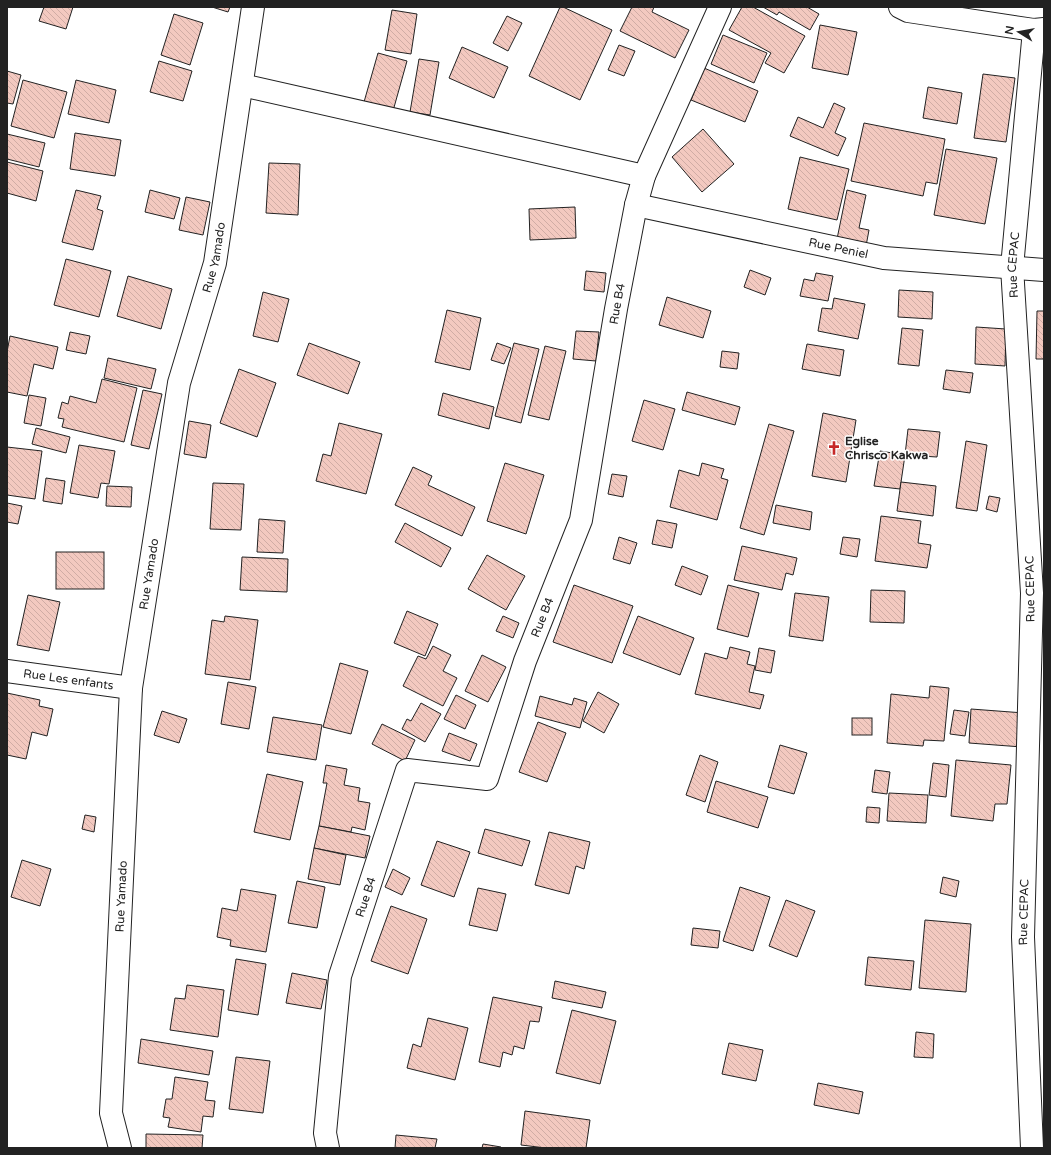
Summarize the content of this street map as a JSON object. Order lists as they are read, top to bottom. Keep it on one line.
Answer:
{"streets":{"street":["Rue Peniel","Rue Yamado","Rue CEPAC","Rue B4","Rue Les enfants"]},"crossings":[["Rue Peniel","Rue CEPAC"],["Rue Peniel","Rue B4"],["Rue Yamado","Rue Les enfants"]],"places":{"church":["Eglise Chrisco Kakwa"]},"north":"left"}
